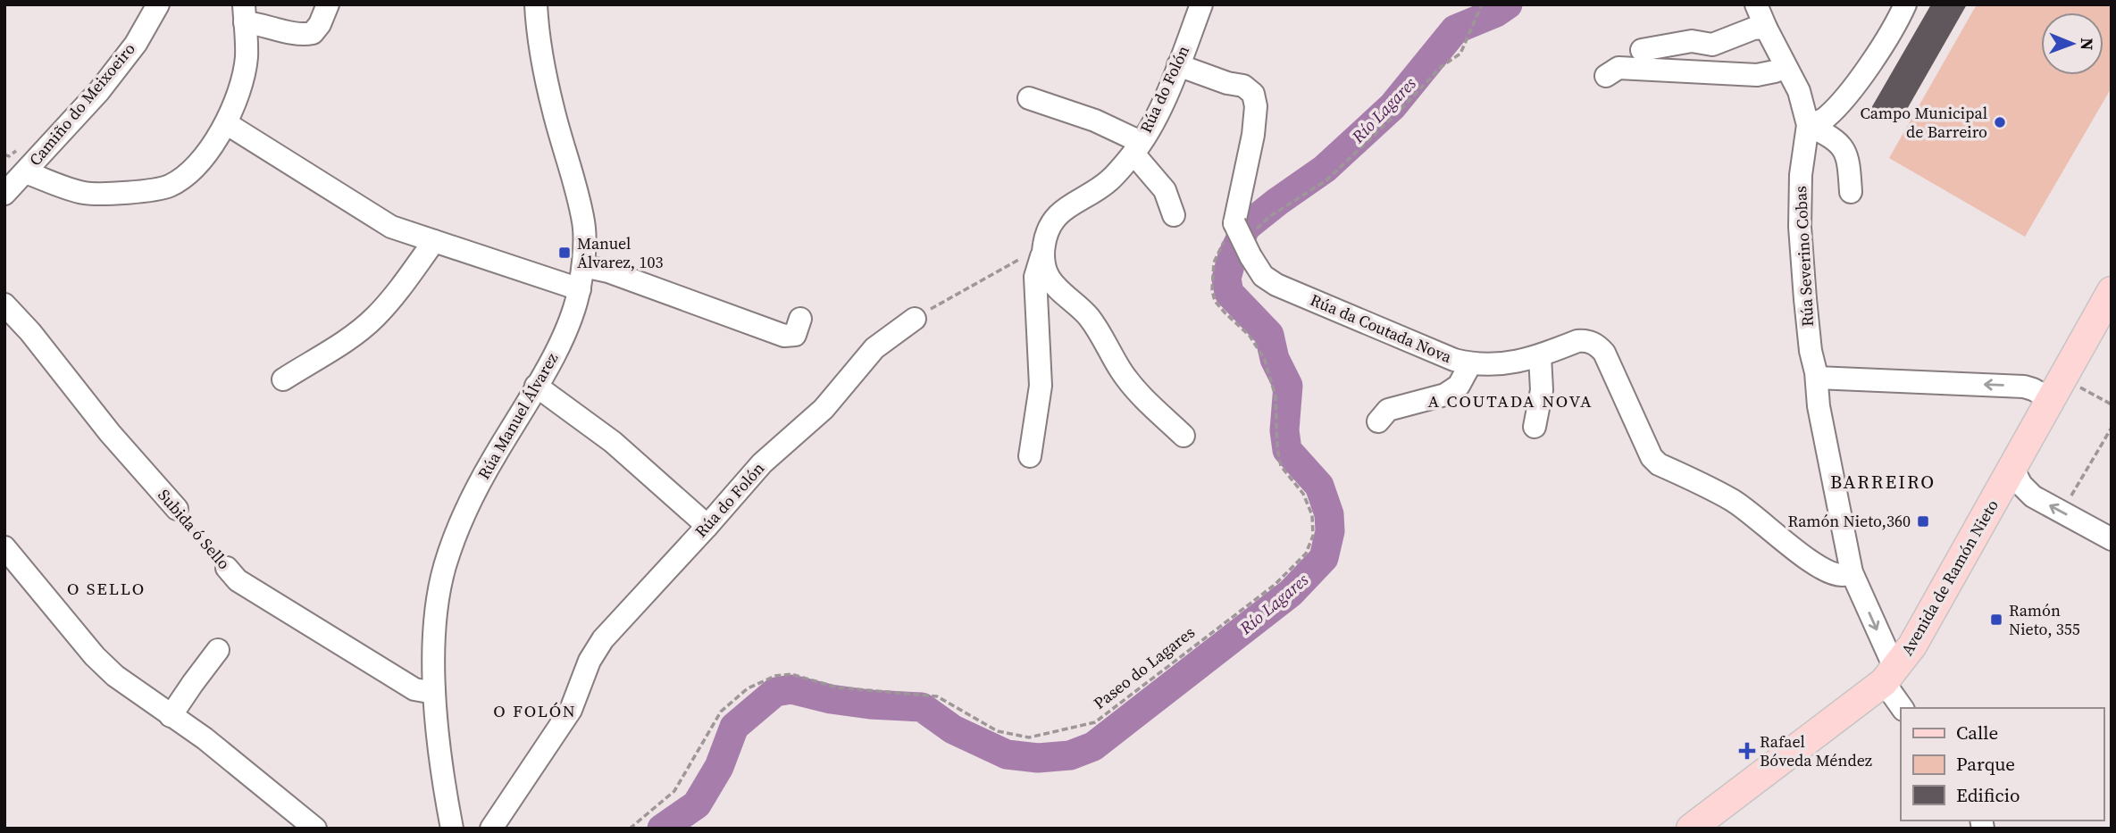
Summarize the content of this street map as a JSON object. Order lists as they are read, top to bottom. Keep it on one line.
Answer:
{"streets":{"main road":["Avenida de Ramón Nieto"],"street":["Rúa do Folón","Camiño do Meixoeiro","Rúa Severino Cobas","Rúa da Coutada Nova","Rúa Manuel Álvarez","Subida ó Sello"],"path":["Paseo do Lagares"]},"crossings":[["Rúa Severino Cobas","Rúa da Coutada Nova"],["Rúa Severino Cobas","Avenida de Ramón Nieto"],["Rúa da Coutada Nova","Paseo do Lagares"],["Rúa Manuel Álvarez","Subida ó Sello"]],"districts":["A COUTADA NOVA","BARREIRO","O SELLO","O FOLÓN"],"water":["Río Lagares"],"places":{"other":["Campo Municipal de Barreiro"],"transit":["Manuel Álvarez, 103","Ramón Nieto,360","Ramón Nieto, 355"],"health":["Rafael Bóveda Méndez"]},"legend":["Calle","Parque","Edificio"],"north":"right"}
